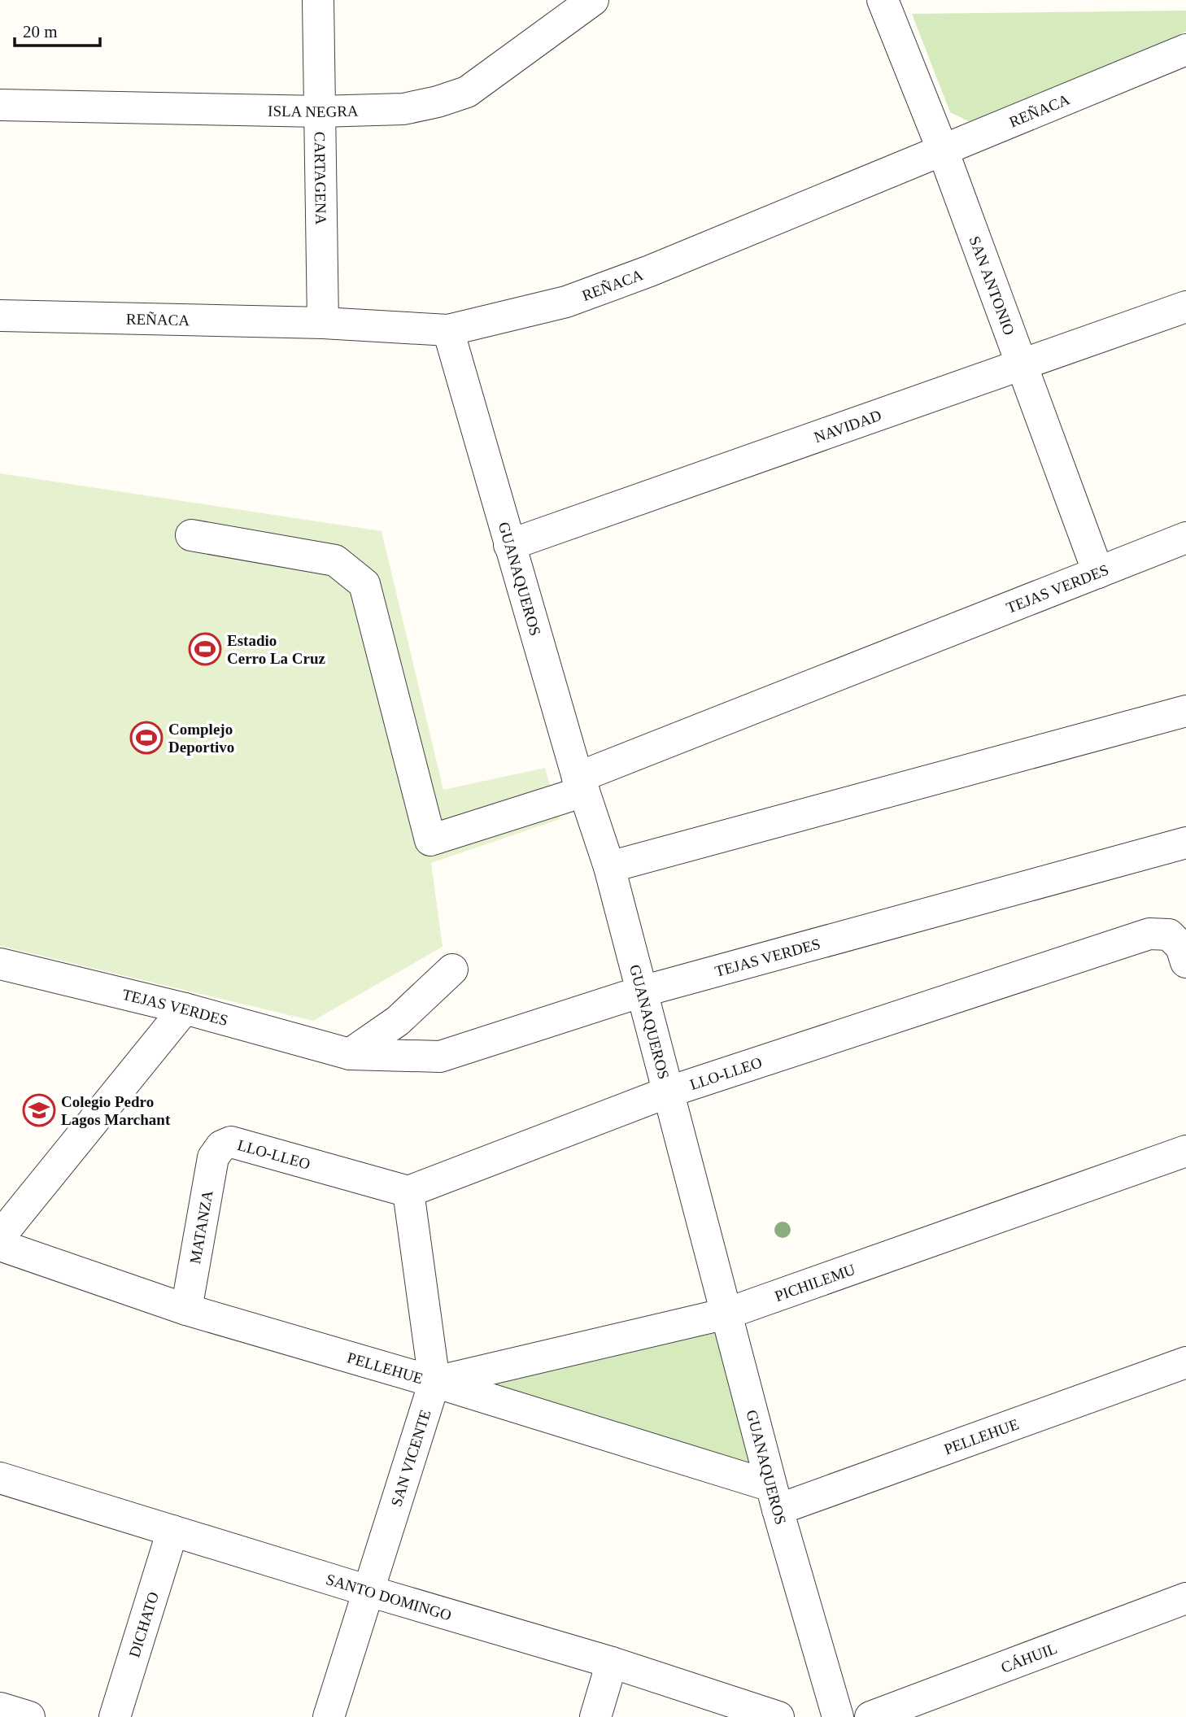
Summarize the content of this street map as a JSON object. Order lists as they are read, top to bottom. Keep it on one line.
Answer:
{"streets":{"street":["ISLA NEGRA","REÑACA","CARTAGENA","SAN ANTONIO","NAVIDAD","GUANAQUEROS","TEJAS VERDES","LLO-LLEO","MATANZA","PICHILEMU","PELLEHUE","SAN VICENTE","SANTO DOMINGO","DICHATO","CÁHUIL"]},"crossings":[["ISLA NEGRA","CARTAGENA"],["REÑACA","CARTAGENA"],["REÑACA","SAN ANTONIO"],["REÑACA","GUANAQUEROS"],["SAN ANTONIO","NAVIDAD"],["SAN ANTONIO","TEJAS VERDES"],["NAVIDAD","GUANAQUEROS"],["GUANAQUEROS","TEJAS VERDES"],["GUANAQUEROS","LLO-LLEO"],["GUANAQUEROS","PICHILEMU"],["GUANAQUEROS","PELLEHUE"],["LLO-LLEO","MATANZA"],["LLO-LLEO","SAN VICENTE"],["MATANZA","PELLEHUE"],["PICHILEMU","PELLEHUE"],["PICHILEMU","SAN VICENTE"],["PELLEHUE","SAN VICENTE"],["SAN VICENTE","SANTO DOMINGO"],["SANTO DOMINGO","DICHATO"]],"places":{"sports":["Estadio Cerro La Cruz","Complejo Deportivo"],"school or university":["Colegio Pedro Lagos Marchant"]},"scale_bar":"20 m"}
